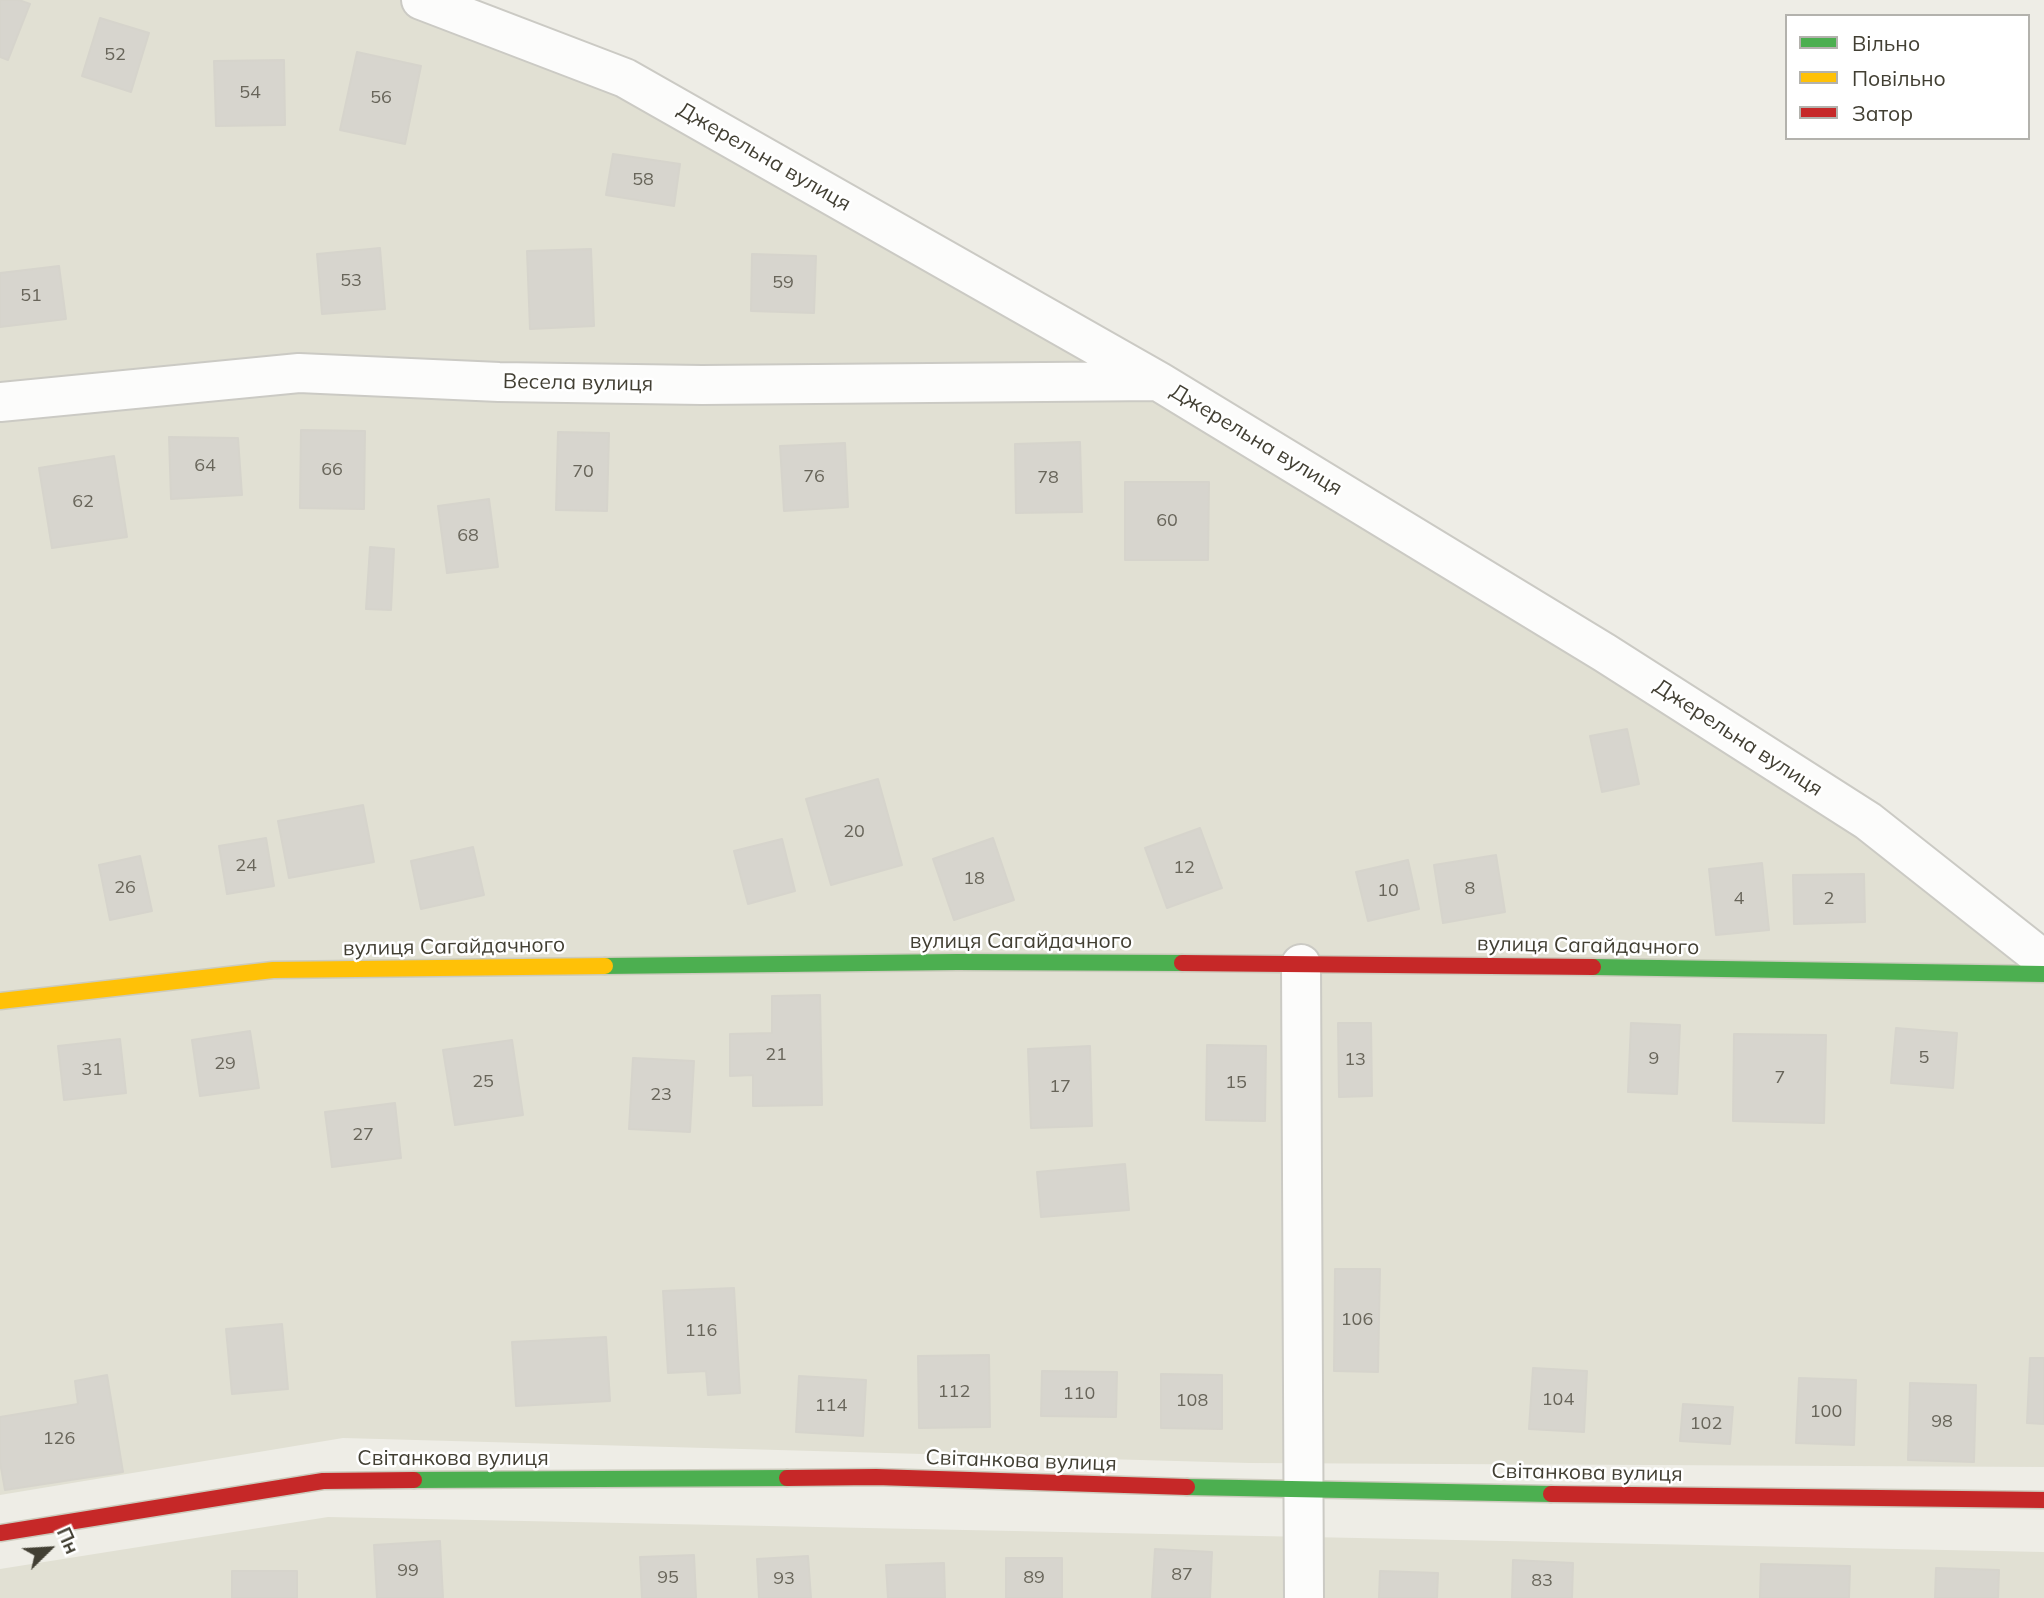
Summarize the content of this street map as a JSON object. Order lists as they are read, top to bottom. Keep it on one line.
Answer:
{"streets":{"street":["Джерельна вулиця","Весела вулиця","вулиця Сагайдачного","Світанкова вулиця"]},"crossings":[["Джерельна вулиця","Весела вулиця"]],"house_numbers":["52","54","56","58","53","59","51","64","66","70","76","78","62","60","68","20","24","12","18","26","8","10","4","2","21","5","9","13","29","31","7","25","15","17","23","27","106","116","112","110","104","108","114","100","98","102","126","99","87","95","89","93","83"],"legend":["Вільно","Повільно","Затор"],"north":"top right"}
